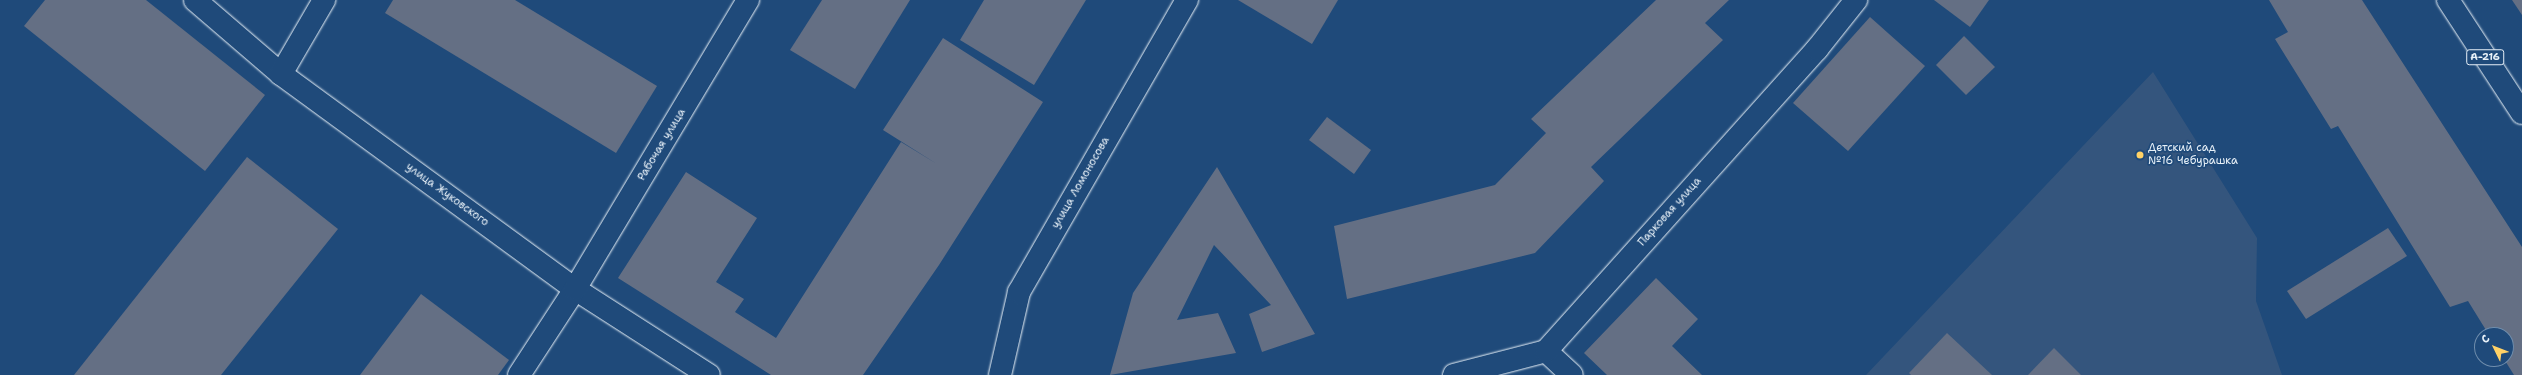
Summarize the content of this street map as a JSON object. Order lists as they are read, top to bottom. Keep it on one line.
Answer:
{"streets":{"street":["А-216","Рабочая улица","улица Ломоносова","улица Жуковского","Парковая улица"]},"crossings":[["Рабочая улица","улица Жуковского"]],"places":["Детский сад №16 Чебурашка"],"north":"top left"}
